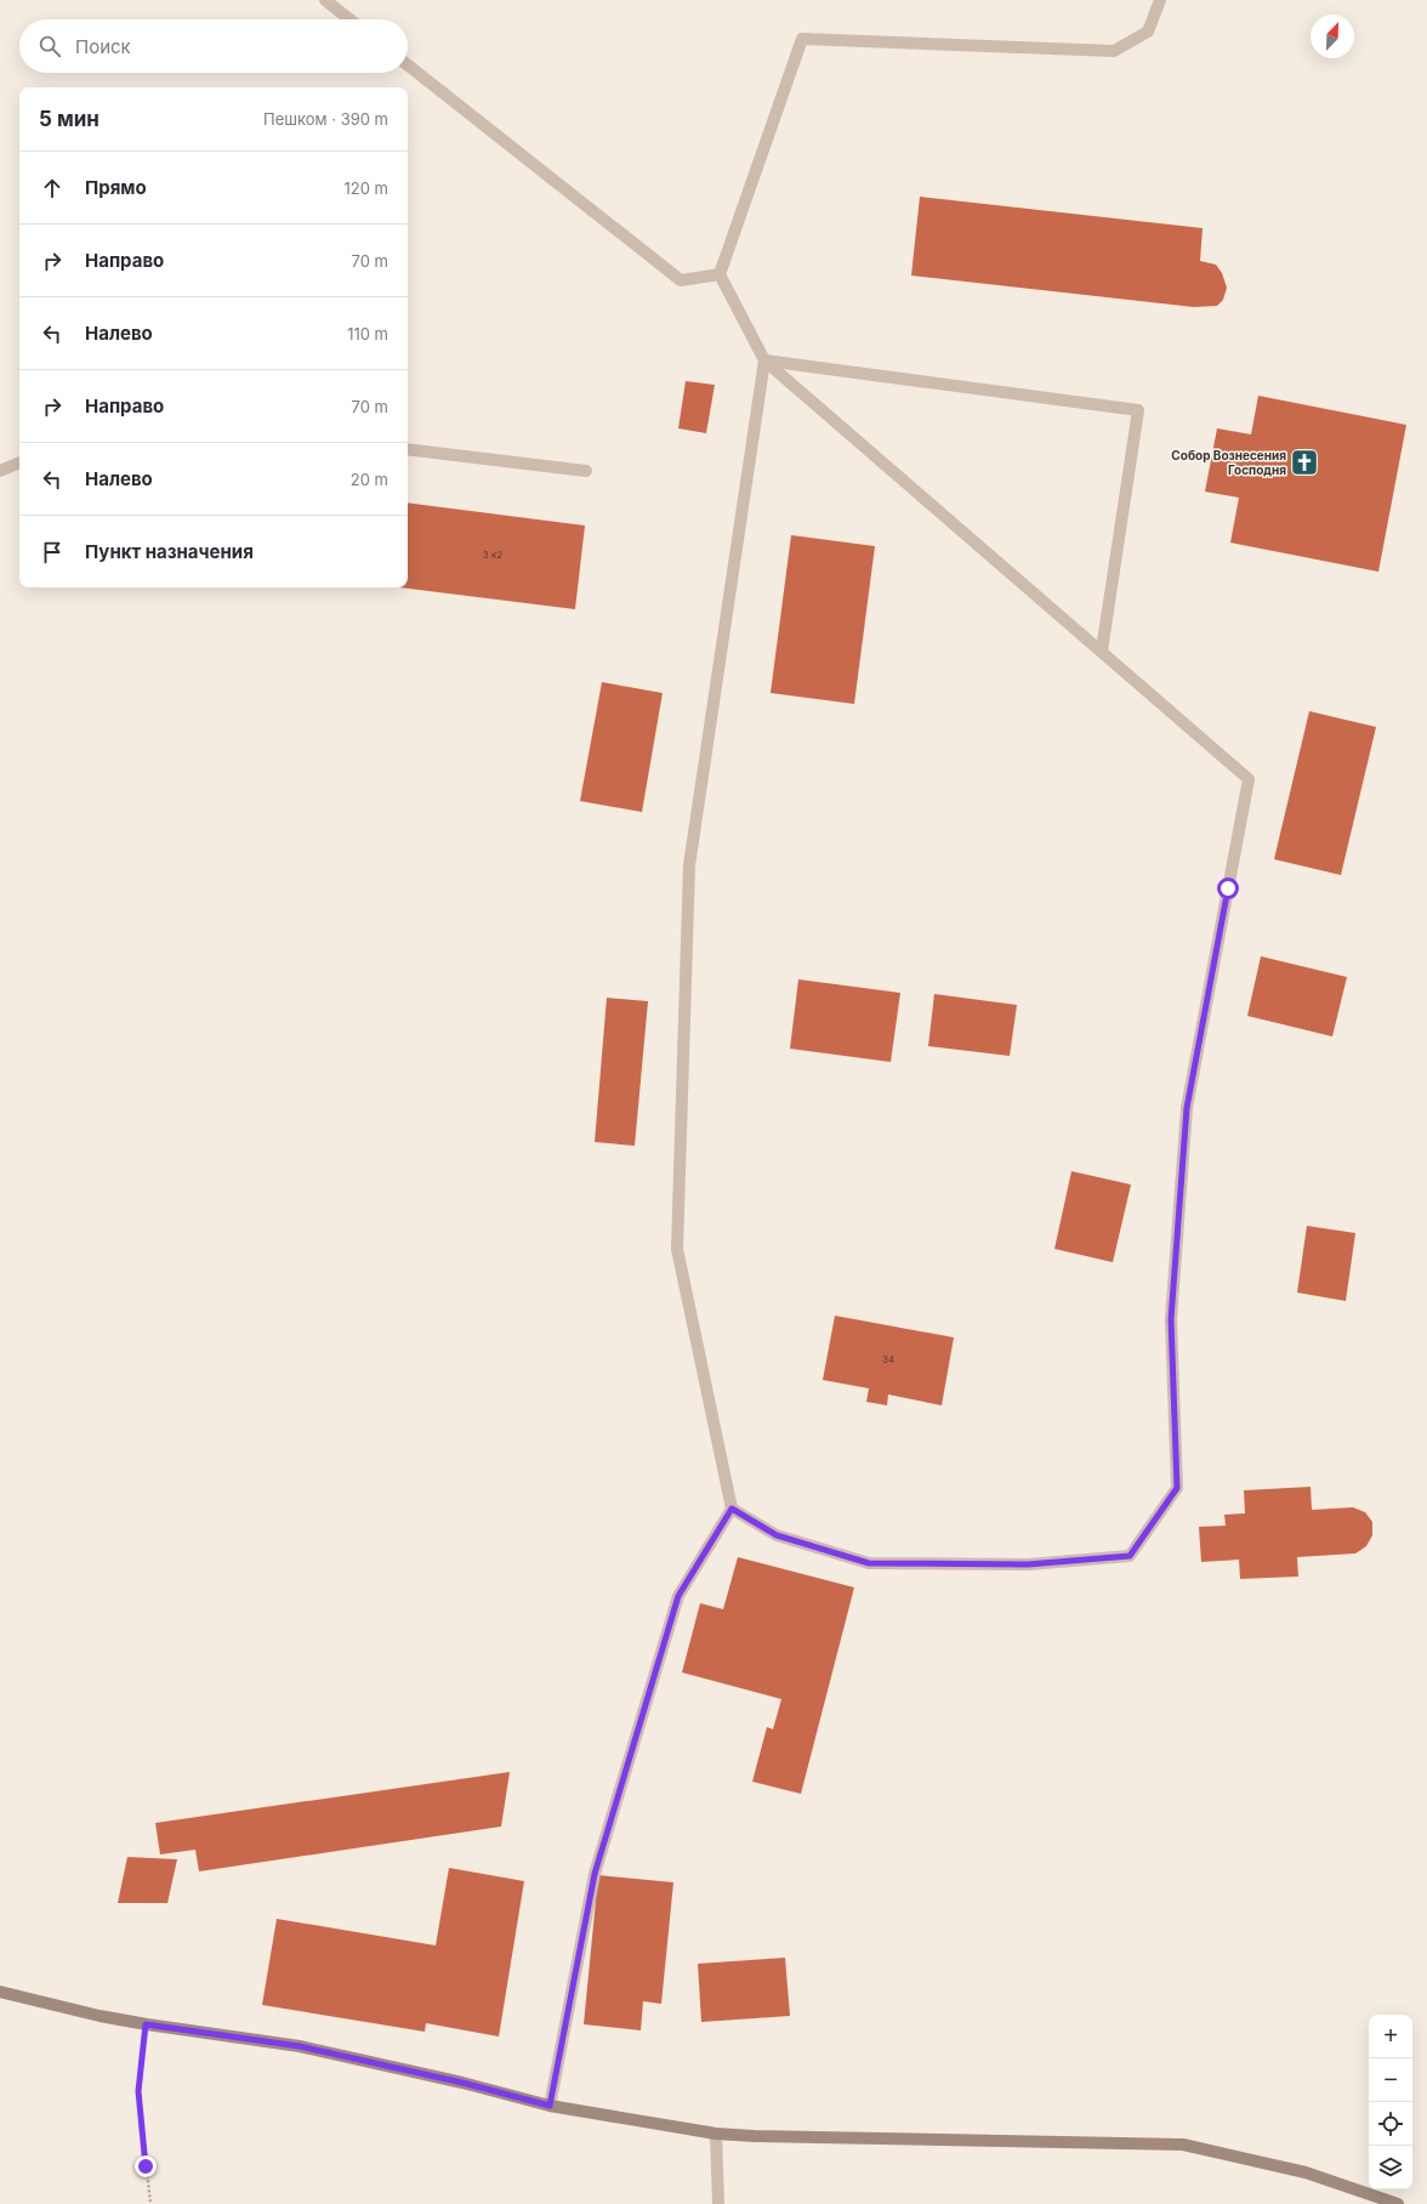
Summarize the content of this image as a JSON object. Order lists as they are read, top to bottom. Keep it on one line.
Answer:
{"places":{"church":["Собор Вознесения Господня"]},"house_numbers":["3 к2","34"],"north":"top right","page":{"search":"Поиск","heading":["5 мин","Пешком · 390 m"],"list":[["Прямо","120 m"],["Направо","70 m"],["Налево","110 m"],["Направо","70 m"],["Налево","20 m"],"Пункт назначения"],"map_buttons":["+","−"]}}
